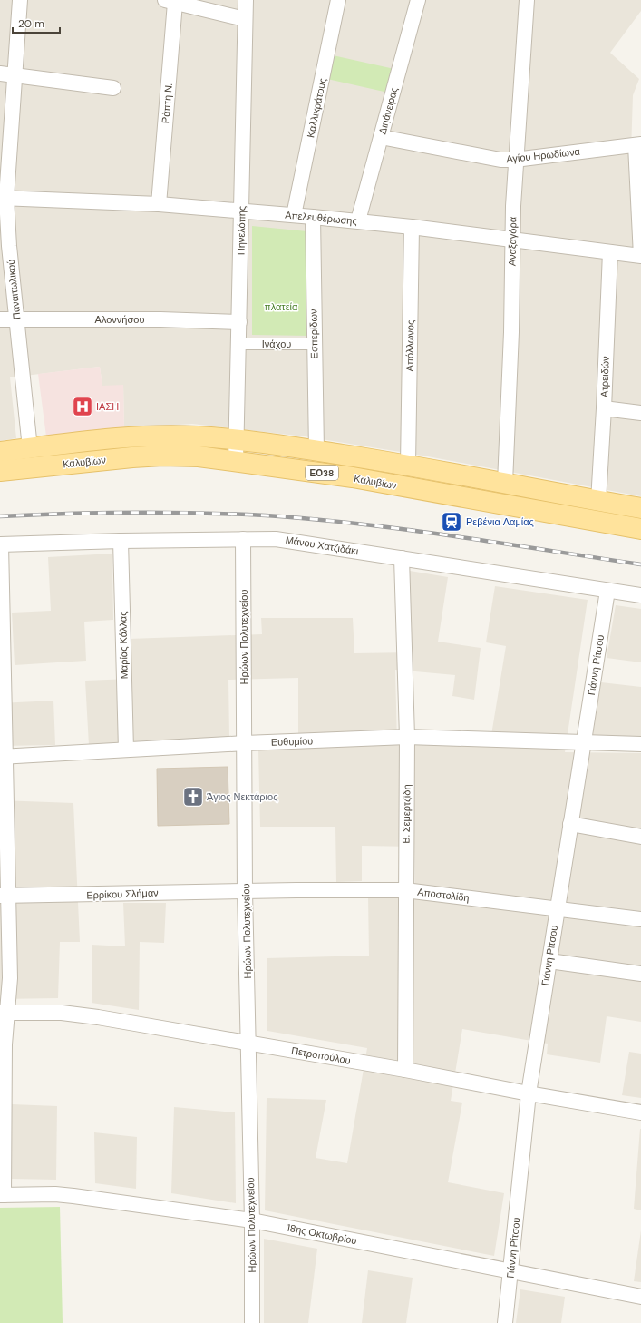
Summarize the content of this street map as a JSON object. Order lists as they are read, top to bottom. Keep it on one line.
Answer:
{"streets":{"main road":["Καλυβίων","ΕΟ38"],"street":["Ράπτη Ν.","Καλλικράτους","Διηάνειρας","Αγίου Ηρωδίωνα","Απελευθέρωσης","Πηνελόπης","Αναξαγόρα","Παναιτωλικού","Αλοννήσου","Εσπερίδων","Ινάχου","Απόλλωνος","Ατρειδών","Μάνου Χατζιδάκι","Ηρώων Πολυτεχνείου","Μαρίας Κάλλας","Γιάννη Ρίτσου","Ευθυμίου","Β. Σεμερτζίδη","Ερρίκου Σλήμαν","Αποστολίδη","Πετροπούλου","18ης Οκτωβρίου"]},"crossings":[["Ράπτη Ν.","Απελευθέρωσης"],["Καλλικράτους","Απελευθέρωσης"],["Διηάνειρας","Αγίου Ηρωδίωνα"],["Διηάνειρας","Απελευθέρωσης"],["Αγίου Ηρωδίωνα","Αναξαγόρα"],["Απελευθέρωσης","Πηνελόπης"],["Απελευθέρωσης","Αναξαγόρα"],["Απελευθέρωσης","Παναιτωλικού"],["Απελευθέρωσης","Εσπερίδων"],["Απελευθέρωσης","Απόλλωνος"],["Απελευθέρωσης","Ατρειδών"],["Πηνελόπης","Αλοννήσου"],["Πηνελόπης","Ινάχου"],["Πηνελόπης","Καλυβίων"],["Αναξαγόρα","Καλυβίων"],["Παναιτωλικού","Αλοννήσου"],["Παναιτωλικού","Καλυβίων"],["Εσπερίδων","Ινάχου"],["Εσπερίδων","Καλυβίων"],["Απόλλωνος","Καλυβίων"],["Ατρειδών","Καλυβίων"],["Μάνου Χατζιδάκι","Ηρώων Πολυτεχνείου"],["Μάνου Χατζιδάκι","Μαρίας Κάλλας"],["Μάνου Χατζιδάκι","Γιάννη Ρίτσου"],["Μάνου Χατζιδάκι","Β. Σεμερτζίδη"],["Ηρώων Πολυτεχνείου","Ευθυμίου"],["Ηρώων Πολυτεχνείου","Ερρίκου Σλήμαν"],["Ηρώων Πολυτεχνείου","Αποστολίδη"],["Ηρώων Πολυτεχνείου","Πετροπούλου"],["Ηρώων Πολυτεχνείου","18ης Οκτωβρίου"],["Μαρίας Κάλλας","Ευθυμίου"],["Γιάννη Ρίτσου","Ευθυμίου"],["Γιάννη Ρίτσου","Αποστολίδη"],["Γιάννη Ρίτσου","Πετροπούλου"],["Γιάννη Ρίτσου","18ης Οκτωβρίου"],["Ευθυμίου","Β. Σεμερτζίδη"],["Β. Σεμερτζίδη","Αποστολίδη"],["Β. Σεμερτζίδη","Πετροπούλου"],["Ερρίκου Σλήμαν","Αποστολίδη"]],"parks":["πλατεία"],"places":{"hospital":["ΙΑΣΗ"],"station":["Ρεβένια Λαμίας"],"church":["Άγιος Νεκτάριος"]},"scale_bar":"20 m"}
